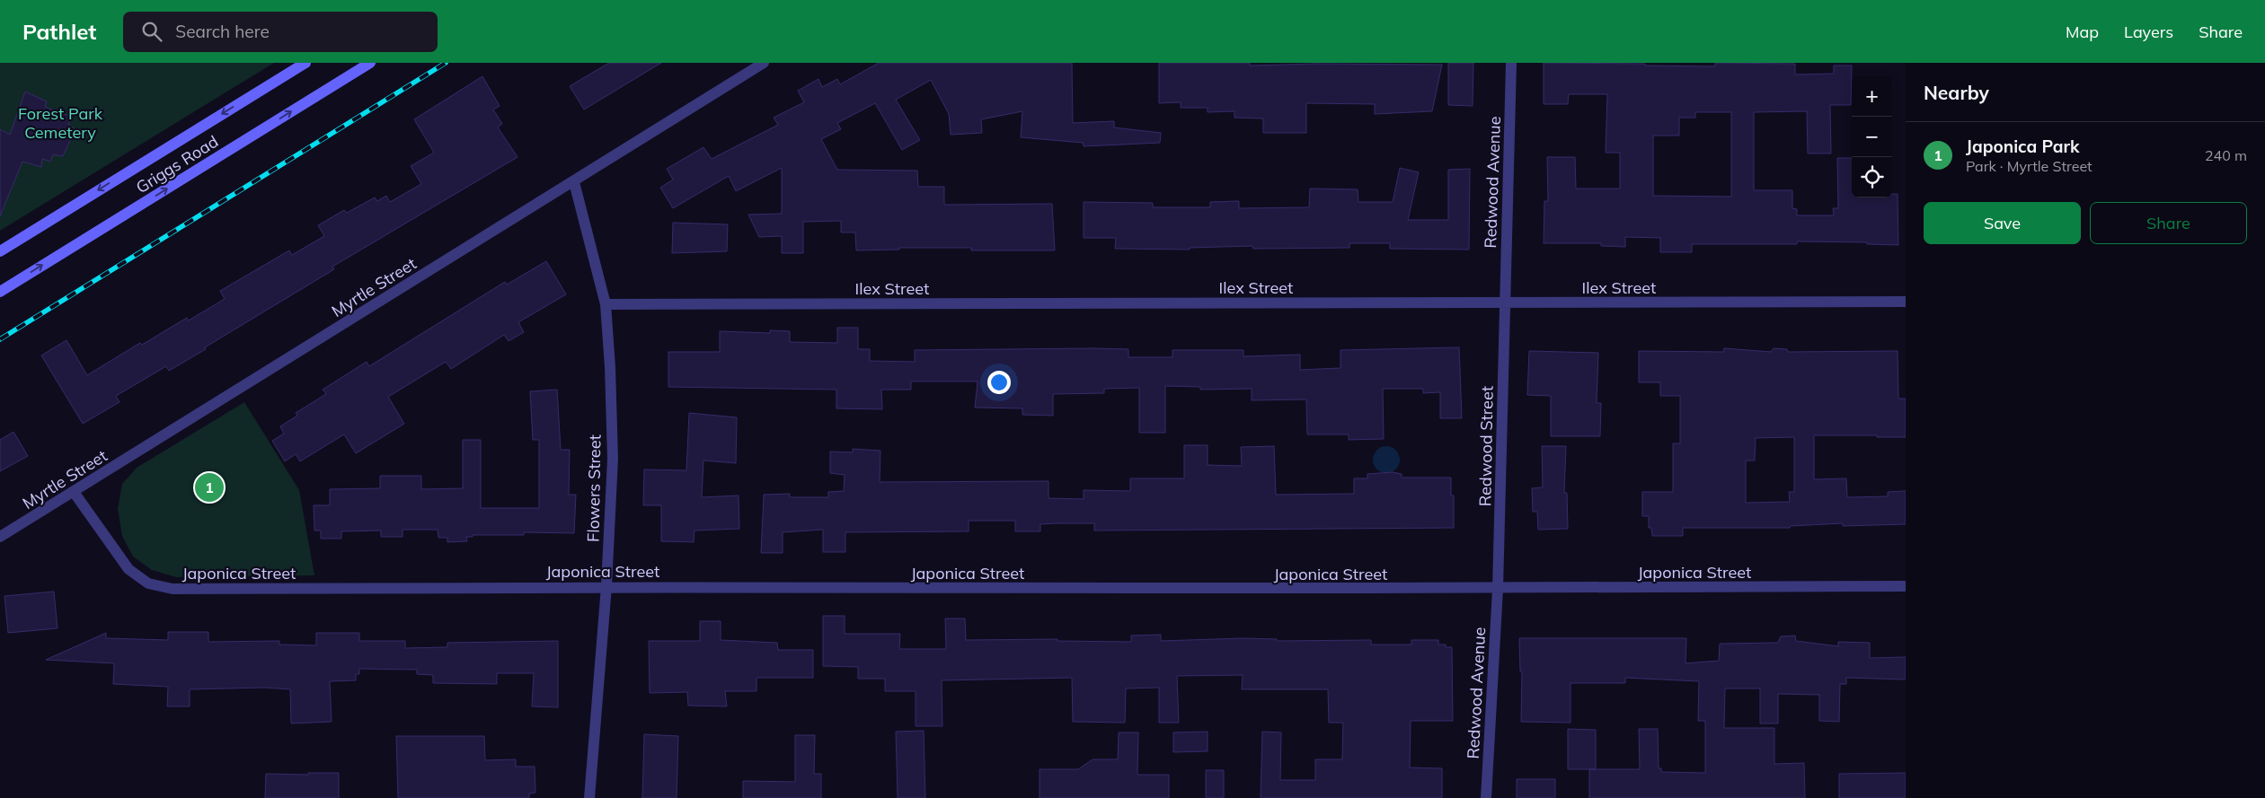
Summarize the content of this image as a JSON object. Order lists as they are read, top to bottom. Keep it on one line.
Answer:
{"streets":{"main road":["Griggs Road"],"street":["Redwood Avenue","Myrtle Street","Ilex Street","Redwood Street","Flowers Street","Japonica Street"]},"crossings":[["Redwood Avenue","Ilex Street"],["Redwood Avenue","Redwood Street"],["Redwood Avenue","Japonica Street"],["Myrtle Street","Flowers Street"],["Myrtle Street","Japonica Street"],["Ilex Street","Redwood Street"],["Ilex Street","Flowers Street"],["Redwood Street","Japonica Street"],["Flowers Street","Japonica Street"]],"parks":["Forest Park Cemetery"],"page":{"header":"Pathlet","search":"Search here","nav":["Map","Layers","Share"],"heading":"Nearby","map_buttons":["+","−"],"list":[{"mark":"1","name":"Japonica Park","note":"Park · Myrtle Street","value":"240 m"}],"buttons":["Save","Share"],"pins":"1"}}
